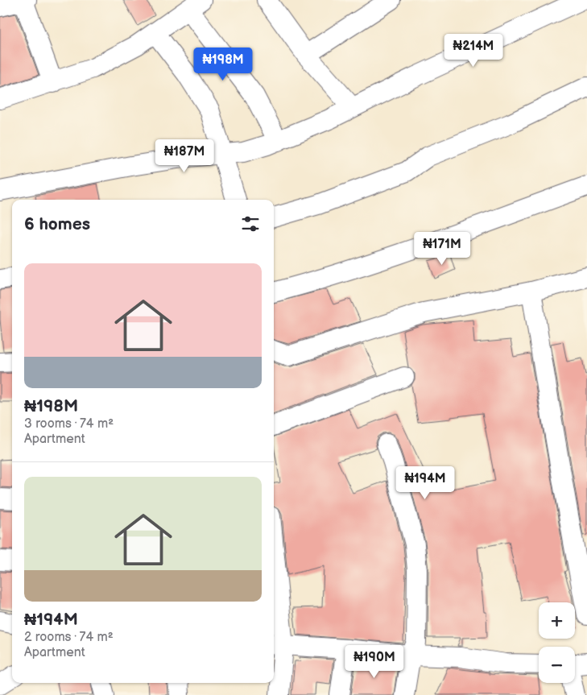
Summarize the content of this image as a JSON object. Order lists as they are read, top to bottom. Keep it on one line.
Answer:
{"page":{"price":["₦214M","₦198M","₦187M","₦171M","₦194M","₦190M"],"heading":"6 homes","list":[{"name":"₦198M","note":"3 rooms · 74 m² · Apartment"},{"name":"₦194M","note":"2 rooms · 74 m² · Apartment"}],"map_buttons":["+","−"]}}
